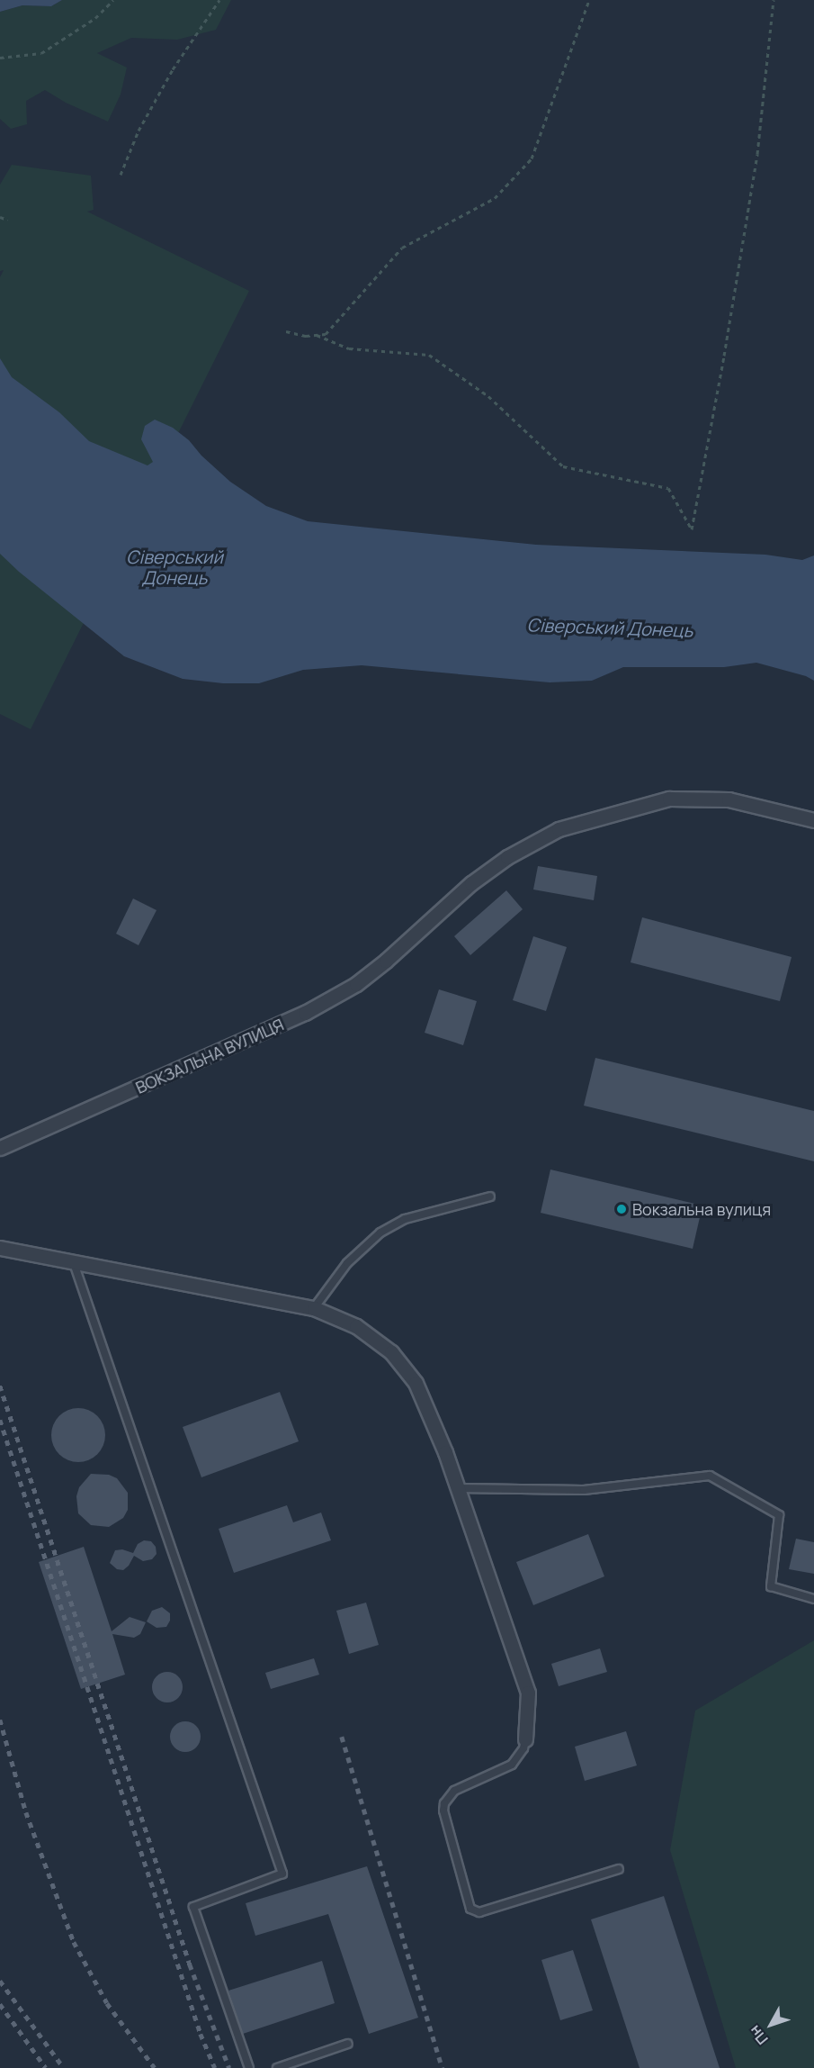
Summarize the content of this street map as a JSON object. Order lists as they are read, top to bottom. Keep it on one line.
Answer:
{"streets":{"street":["ВОКЗАЛЬНА ВУЛИЦЯ"]},"water":["Сіверський Донець"],"places":["Вокзальна вулиця"],"north":"bottom left"}
